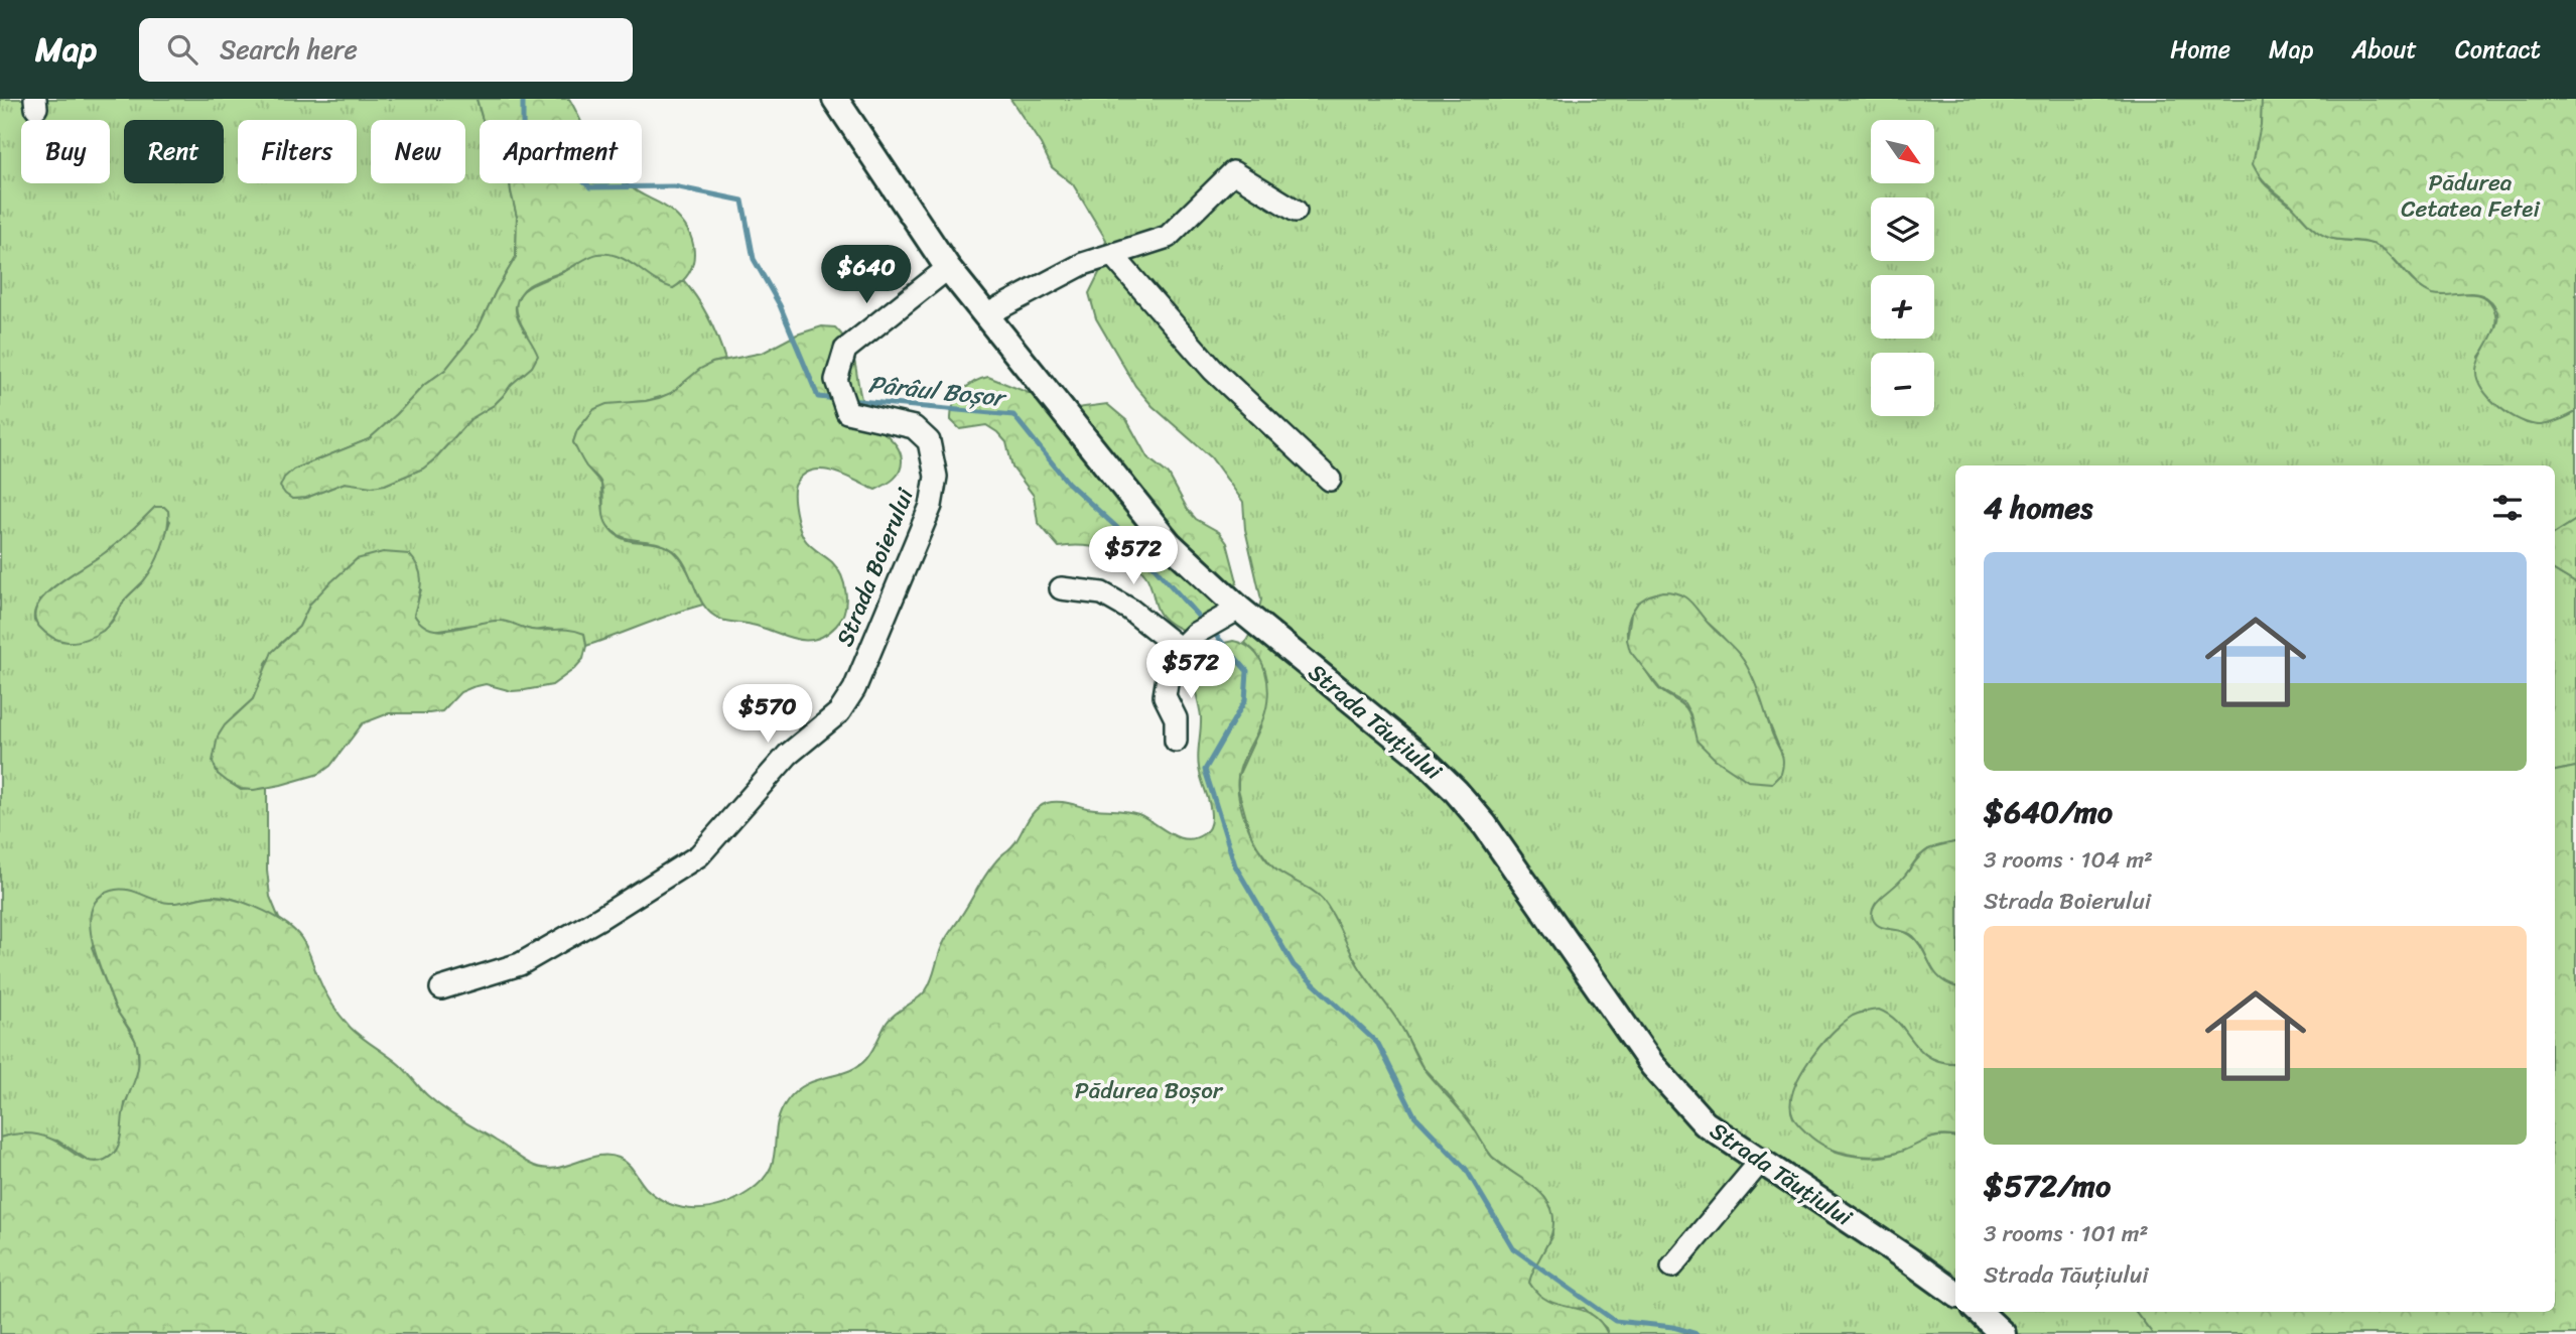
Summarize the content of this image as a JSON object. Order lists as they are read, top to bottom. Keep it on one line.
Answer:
{"streets":{"street":["Strada Boierului","Strada Tăuțiului"]},"crossings":[["Strada Boierului","Strada Tăuțiului"]],"water":["Pârâul Boșor"],"parks":["Pădurea Cetatea Fetei","Pădurea Boșor"],"north":"bottom right","page":{"header":"Map","search":"Search here","nav":["Home","Map","About","Contact"],"map_buttons":["+","−"],"chip":["Buy","Rent","Filters","New","Apartment"],"price":["$640","$572","$572","$570"],"heading":"4 homes","list":[{"name":"$640/mo","note":"3 rooms · 104 m² · Strada Boierului"},{"name":"$572/mo","note":"3 rooms · 101 m² · Strada Tăuțiului"}]}}
